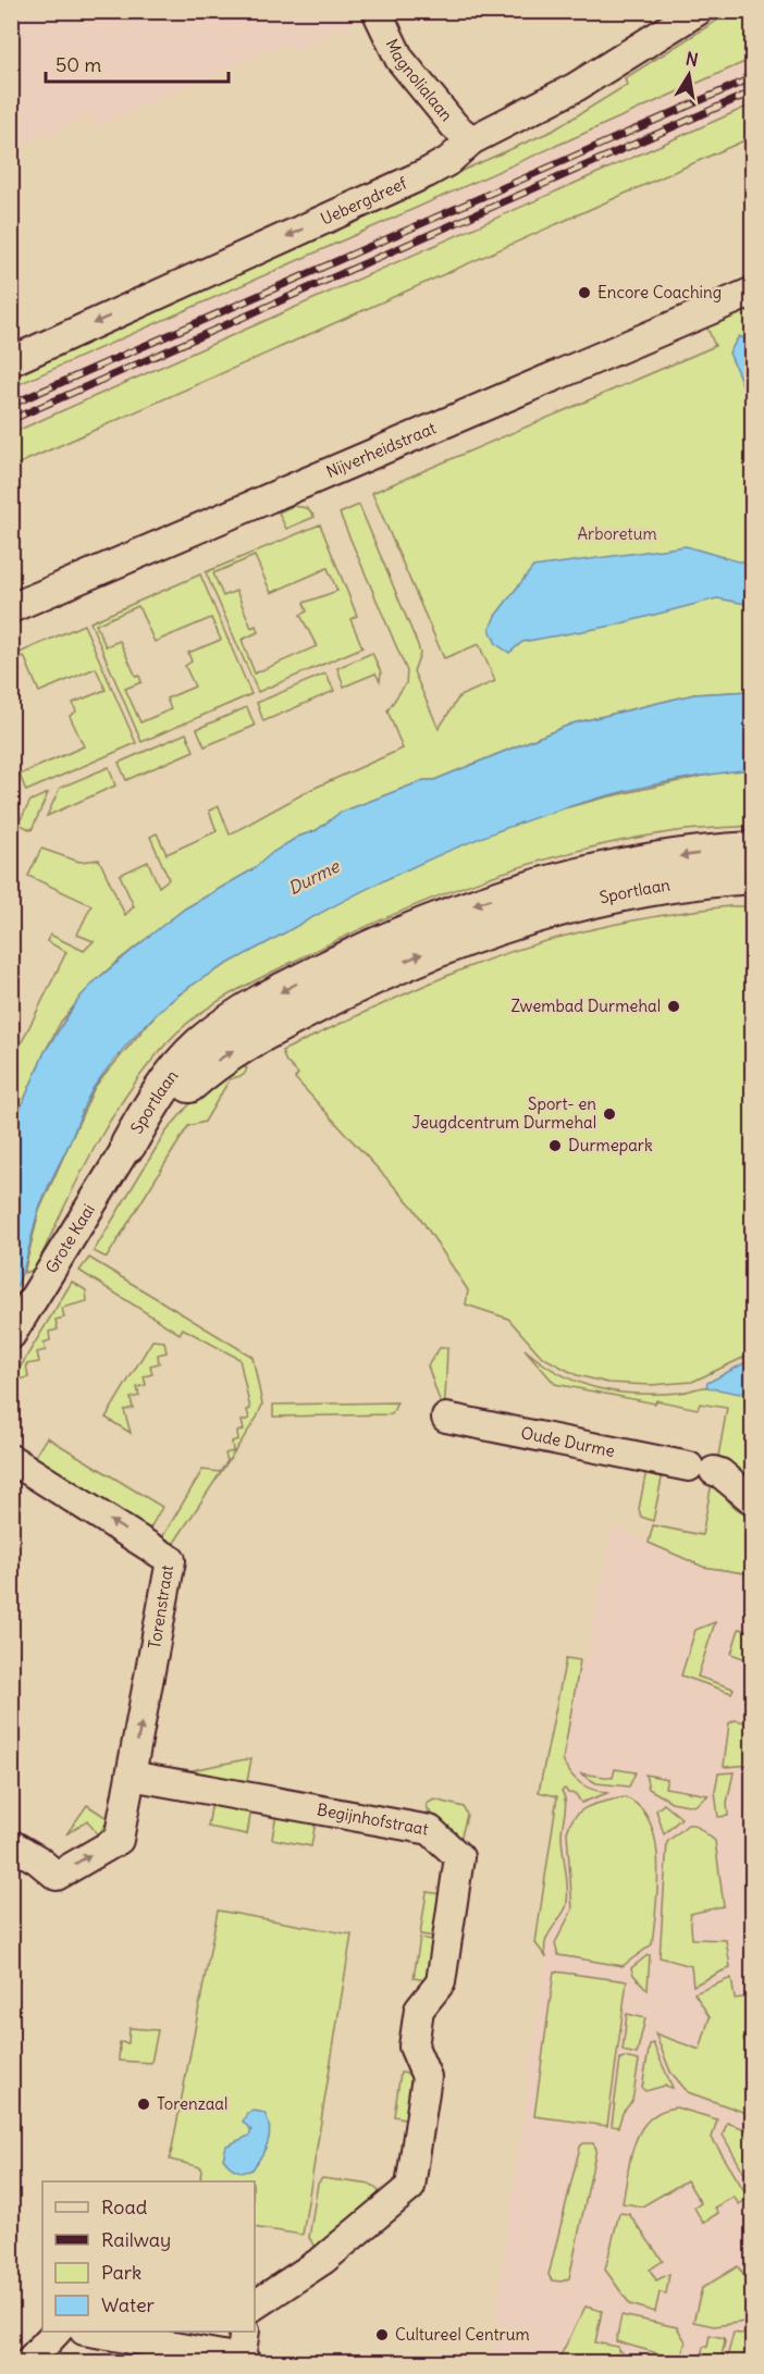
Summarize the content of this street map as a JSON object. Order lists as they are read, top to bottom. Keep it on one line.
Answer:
{"streets":{"main road":["Sportlaan"],"street":["Magnolialaan","Uebergdreef","Nijverheidstraat","Grote Kaai","Oude Durme","Torenstraat","Begijnhofstraat"]},"crossings":[["Magnolialaan","Uebergdreef"],["Sportlaan","Grote Kaai"],["Torenstraat","Begijnhofstraat"]],"one_way":["Uebergdreef"],"water":["Durme"],"parks":["Arboretum"],"places":["Encore Coaching","Zwembad Durmehal","Sport- en Jeugdcentrum Durmehal","Durmepark","Torenzaal","Cultureel Centrum"],"legend":["Road","Railway","Park","Water"],"scale_bar":"50 m","north":"top"}
